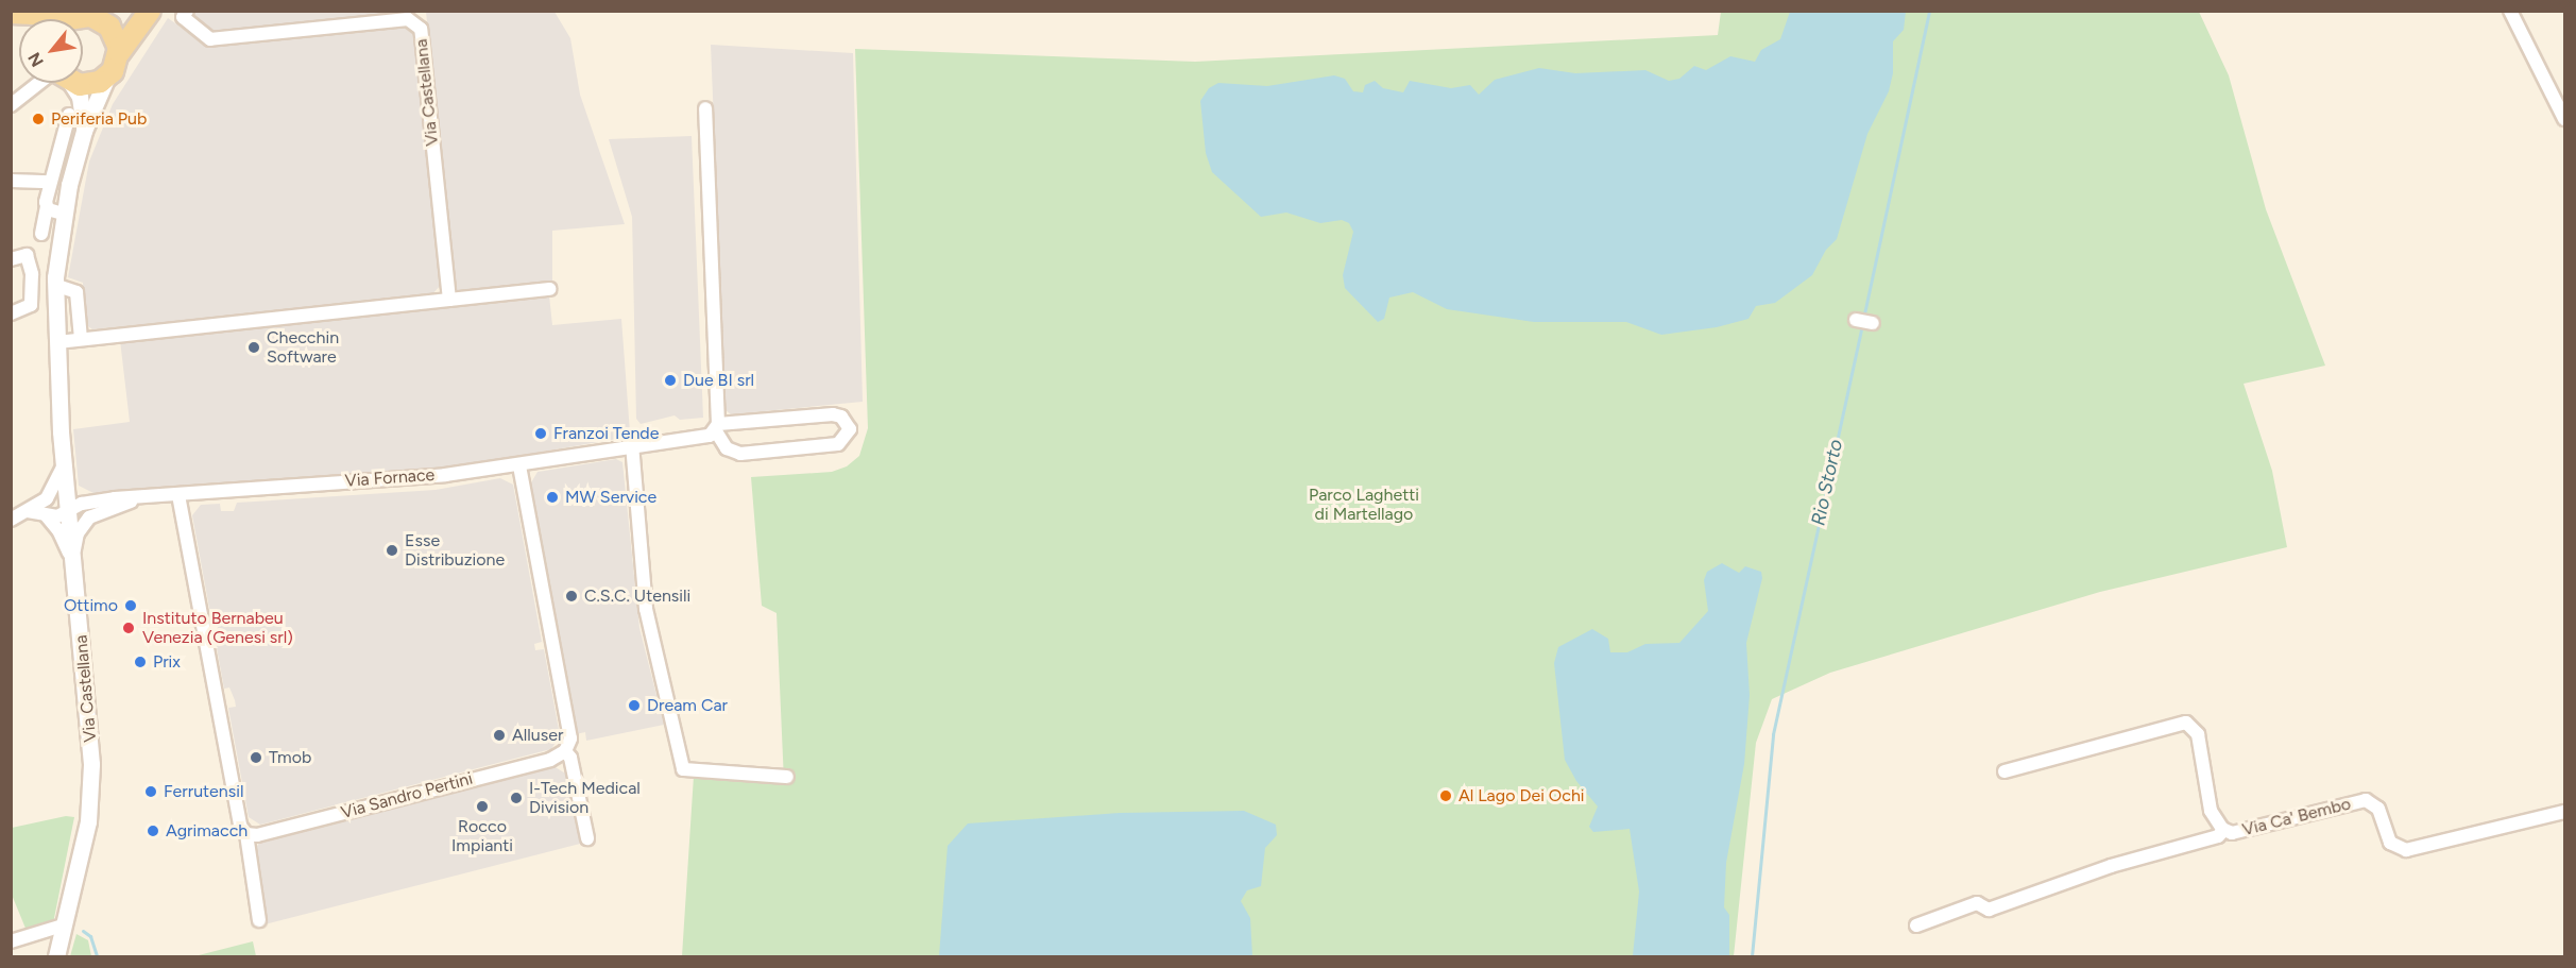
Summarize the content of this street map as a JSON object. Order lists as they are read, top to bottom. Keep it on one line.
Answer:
{"streets":{"street":["Via Castellana","Via Fornace","Via Sandro Pertini","Via Ca' Bembo"]},"crossings":[["Via Castellana","Via Fornace"]],"water":["Rio Storto"],"parks":["Parco Laghetti di Martellago"],"places":["Periferia Pub","Checchin Software","Due BI srl","Franzoi Tende","MW Service","Esse Distribuzione","C.S.C. Utensili","Ottimo","Instituto Bernabeu Venezia (Genesi srl)","Prix","Dream Car","Alluser","Tmob","Ferrutensil","Al Lago Dei Ochi","I-Tech Medical Division","Rocco Impianti","Agrimacch"],"north":"bottom left"}
